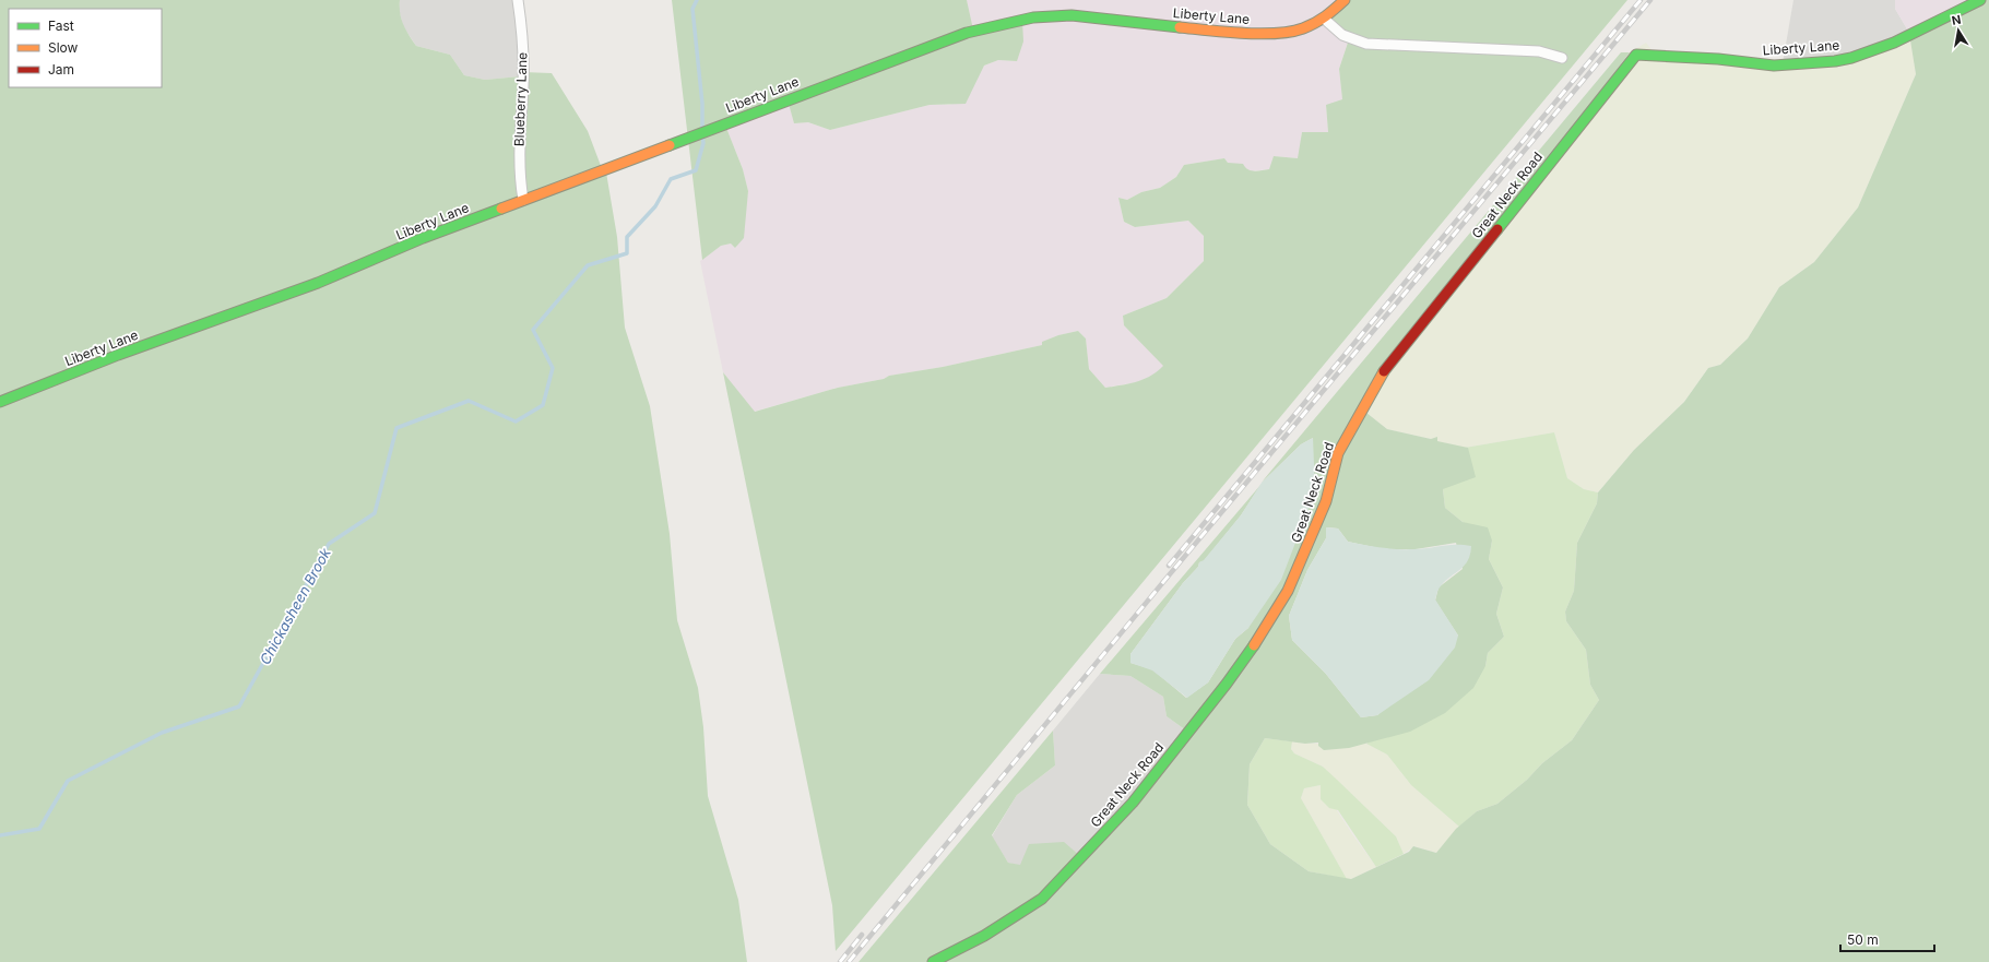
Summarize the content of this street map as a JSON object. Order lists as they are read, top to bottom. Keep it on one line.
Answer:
{"streets":{"street":["Liberty Lane","Blueberry Lane","Great Neck Road"]},"crossings":[["Liberty Lane","Blueberry Lane"],["Liberty Lane","Great Neck Road"]],"water":["Chickasheen Brook"],"legend":["Fast","Slow","Jam"],"scale_bar":"50 m","north":"top"}
